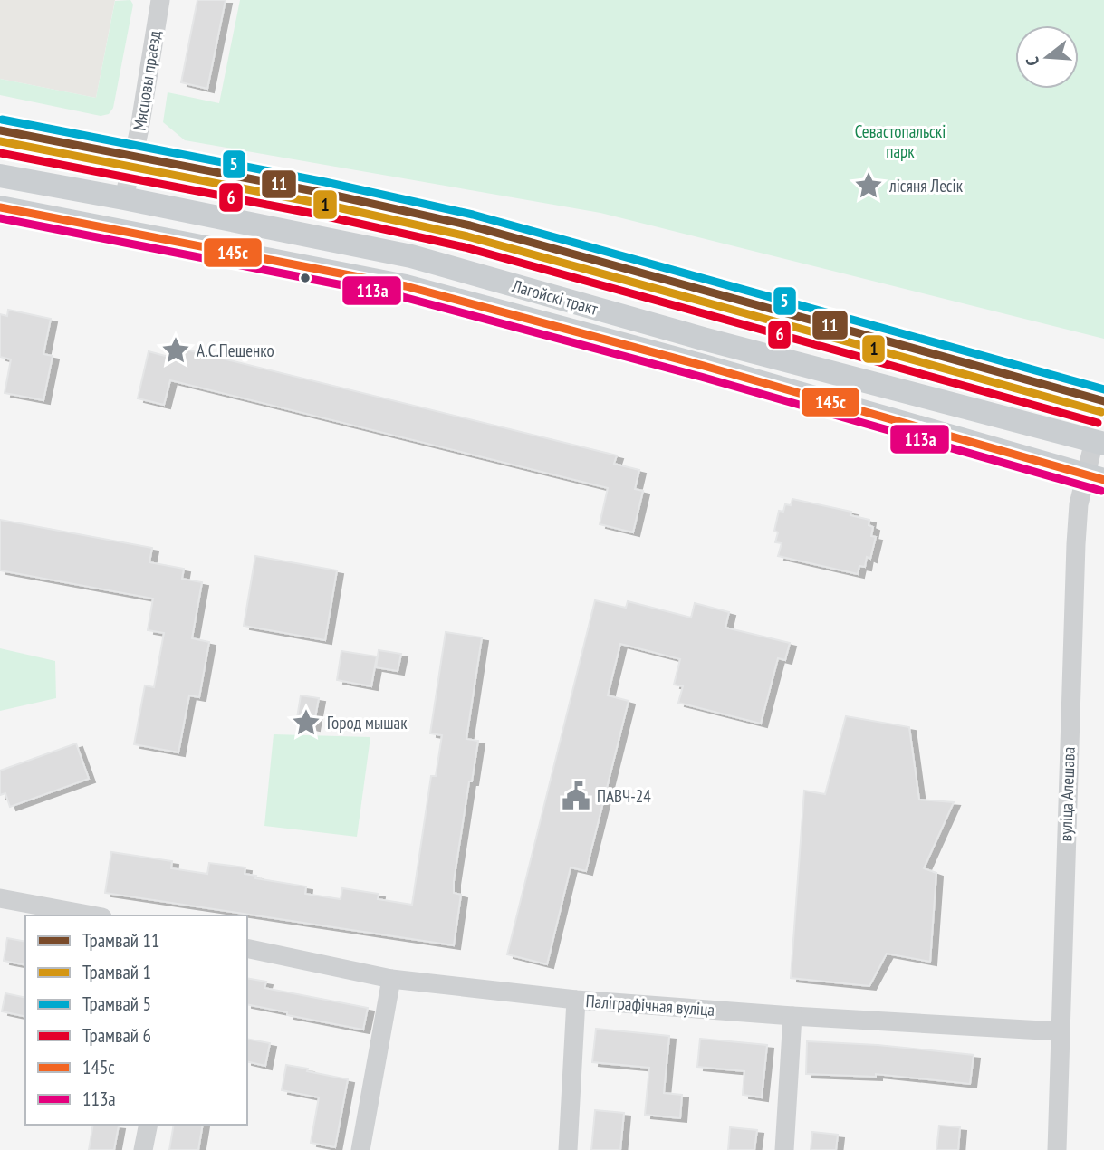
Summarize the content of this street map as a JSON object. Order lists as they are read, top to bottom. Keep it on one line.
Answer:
{"streets":{"main road":["Лагойскі тракт"],"street":["Мясцовы праезд","вуліца Алешава","Паліграфічная вуліца"]},"crossings":[["Мясцовы праезд","Лагойскі тракт"],["Лагойскі тракт","вуліца Алешава"],["вуліца Алешава","Паліграфічная вуліца"]],"parks":["Севастопальскі парк"],"places":{"place":["лісяня Лесік","А.С.Пещенко","Город мышак"],"public building":["ПАВЧ-24"]},"lines":["tram line 5","tram line 11","tram line 1","tram line 6","transit line 145с","transit line 113а"],"legend":["Трамвай 11","Трамвай 1","Трамвай 5","Трамвай 6","145с","113а"],"north":"left"}
